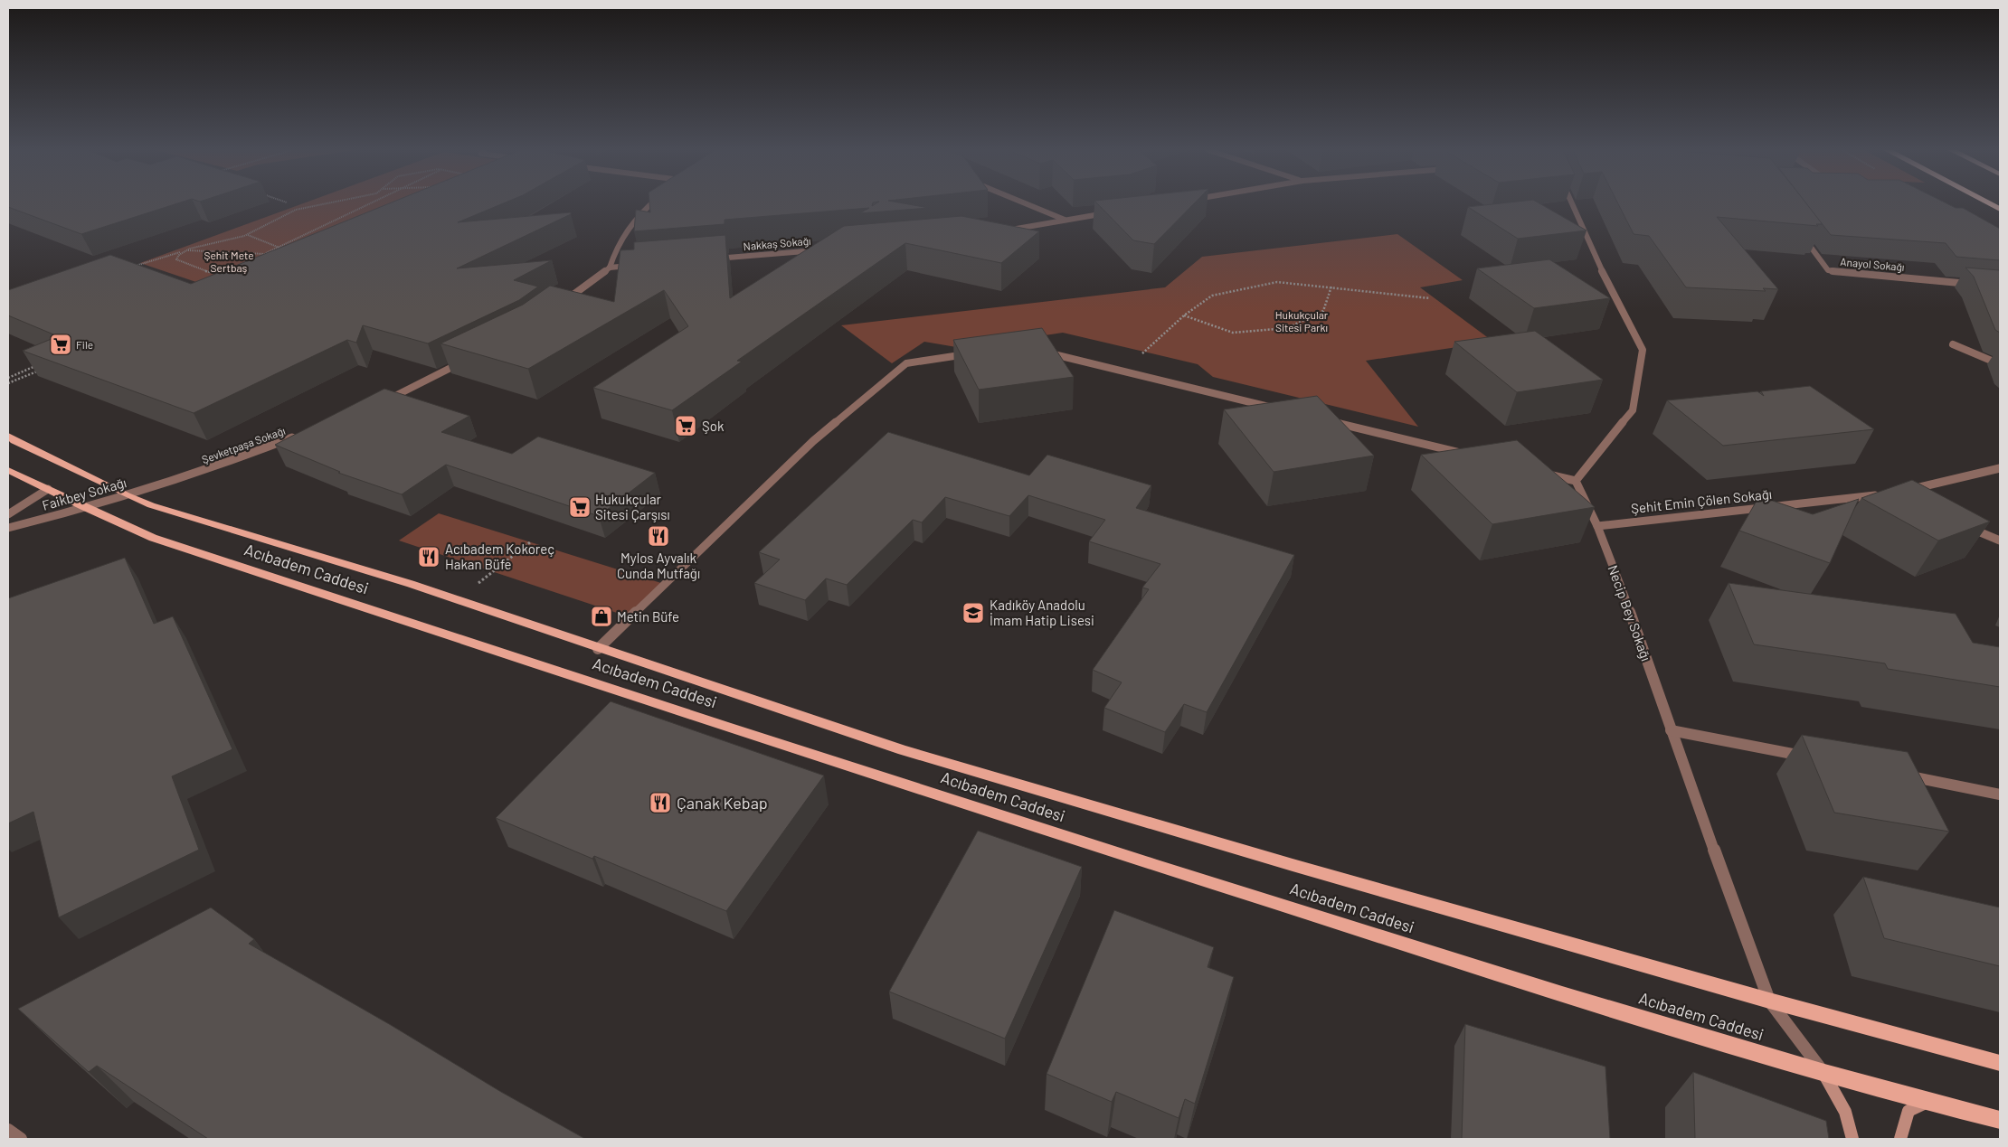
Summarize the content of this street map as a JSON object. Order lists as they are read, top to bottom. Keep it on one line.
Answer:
{"streets":{"main road":["Acıbadem Caddesi"],"street":["Nakkaş Sokağı","Anayol Sokağı","Şevketpaşa Sokağı","Faikbey Sokağı","Şehit Emin Çölen Sokağı","Necip Bey Sokağı"]},"crossings":[["Şevketpaşa Sokağı","Faikbey Sokağı"],["Faikbey Sokağı","Acıbadem Caddesi"],["Şehit Emin Çölen Sokağı","Necip Bey Sokağı"],["Acıbadem Caddesi","Necip Bey Sokağı"]],"parks":["Şehit Mete Sertbaş","Hukukçular Sitesi Parkı"],"places":{"supermarket":["File","Şok","Hukukçular Sitesi Çarşısı"],"restaurant":["Mylos Ayvalık Cunda Mutfağı","Acıbadem Kokoreç Hakan Büfe","Çanak Kebap"],"school or university":["Kadıköy Anadolu İmam Hatip Lisesi"],"shop":["Metin Büfe"]}}
